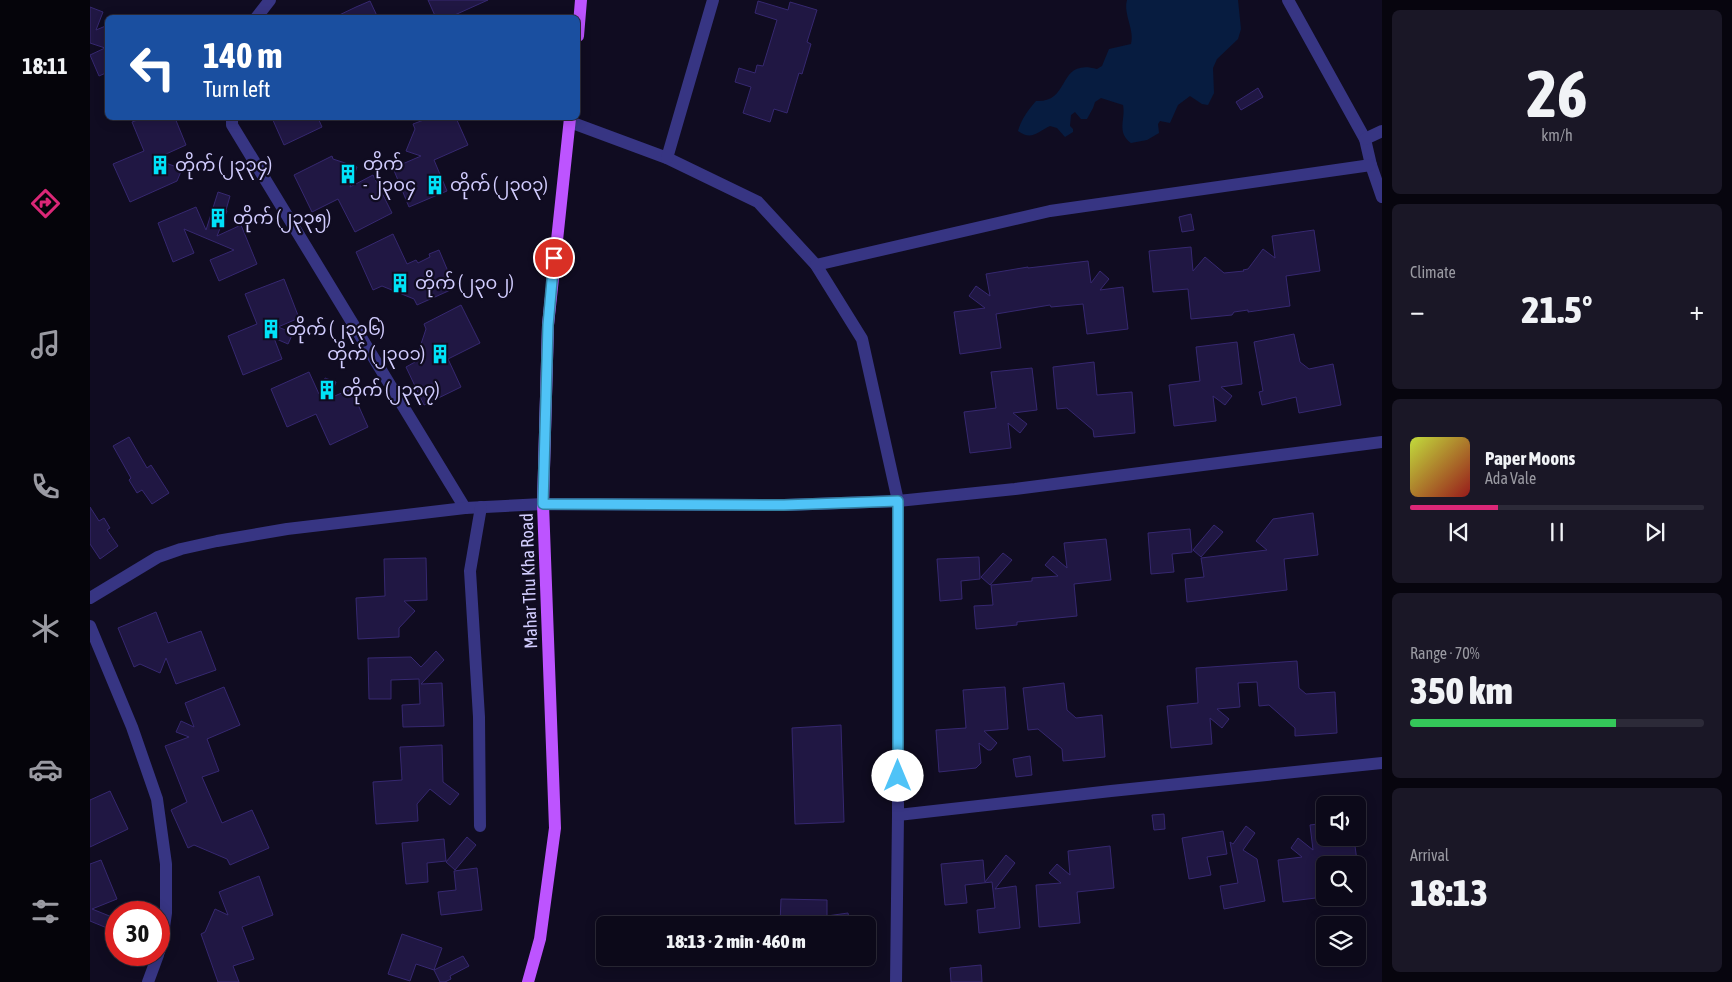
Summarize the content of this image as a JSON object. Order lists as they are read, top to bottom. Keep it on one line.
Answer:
{"streets":{"main road":["Mahar Thu Kha Road"]},"places":{"building":["တိုက် (၂၃၃၄)","တိုက် - ၂၃၀၄","တိုက် (၂၃၀၃)","တိုက် (၂၃၃၅)","တိုက် (၂၃၀၂)","တိုက် (၂၃၃၆)","တိုက် (၂၃၀၁)","တိုက် (၂၃၃၇)"]},"page":{"tabs":"18:11","tile":[["26","km/h"],"Climate",["Range · 70%","350 km"],["Arrival","18:13"]],"turn":["140 m","Turn left"],"heat":["−","21.5°","+"],"song":["Paper Moons","Ada Vale"],"limit":"30","trip":"18:13 · 2 min · 460 m"}}
